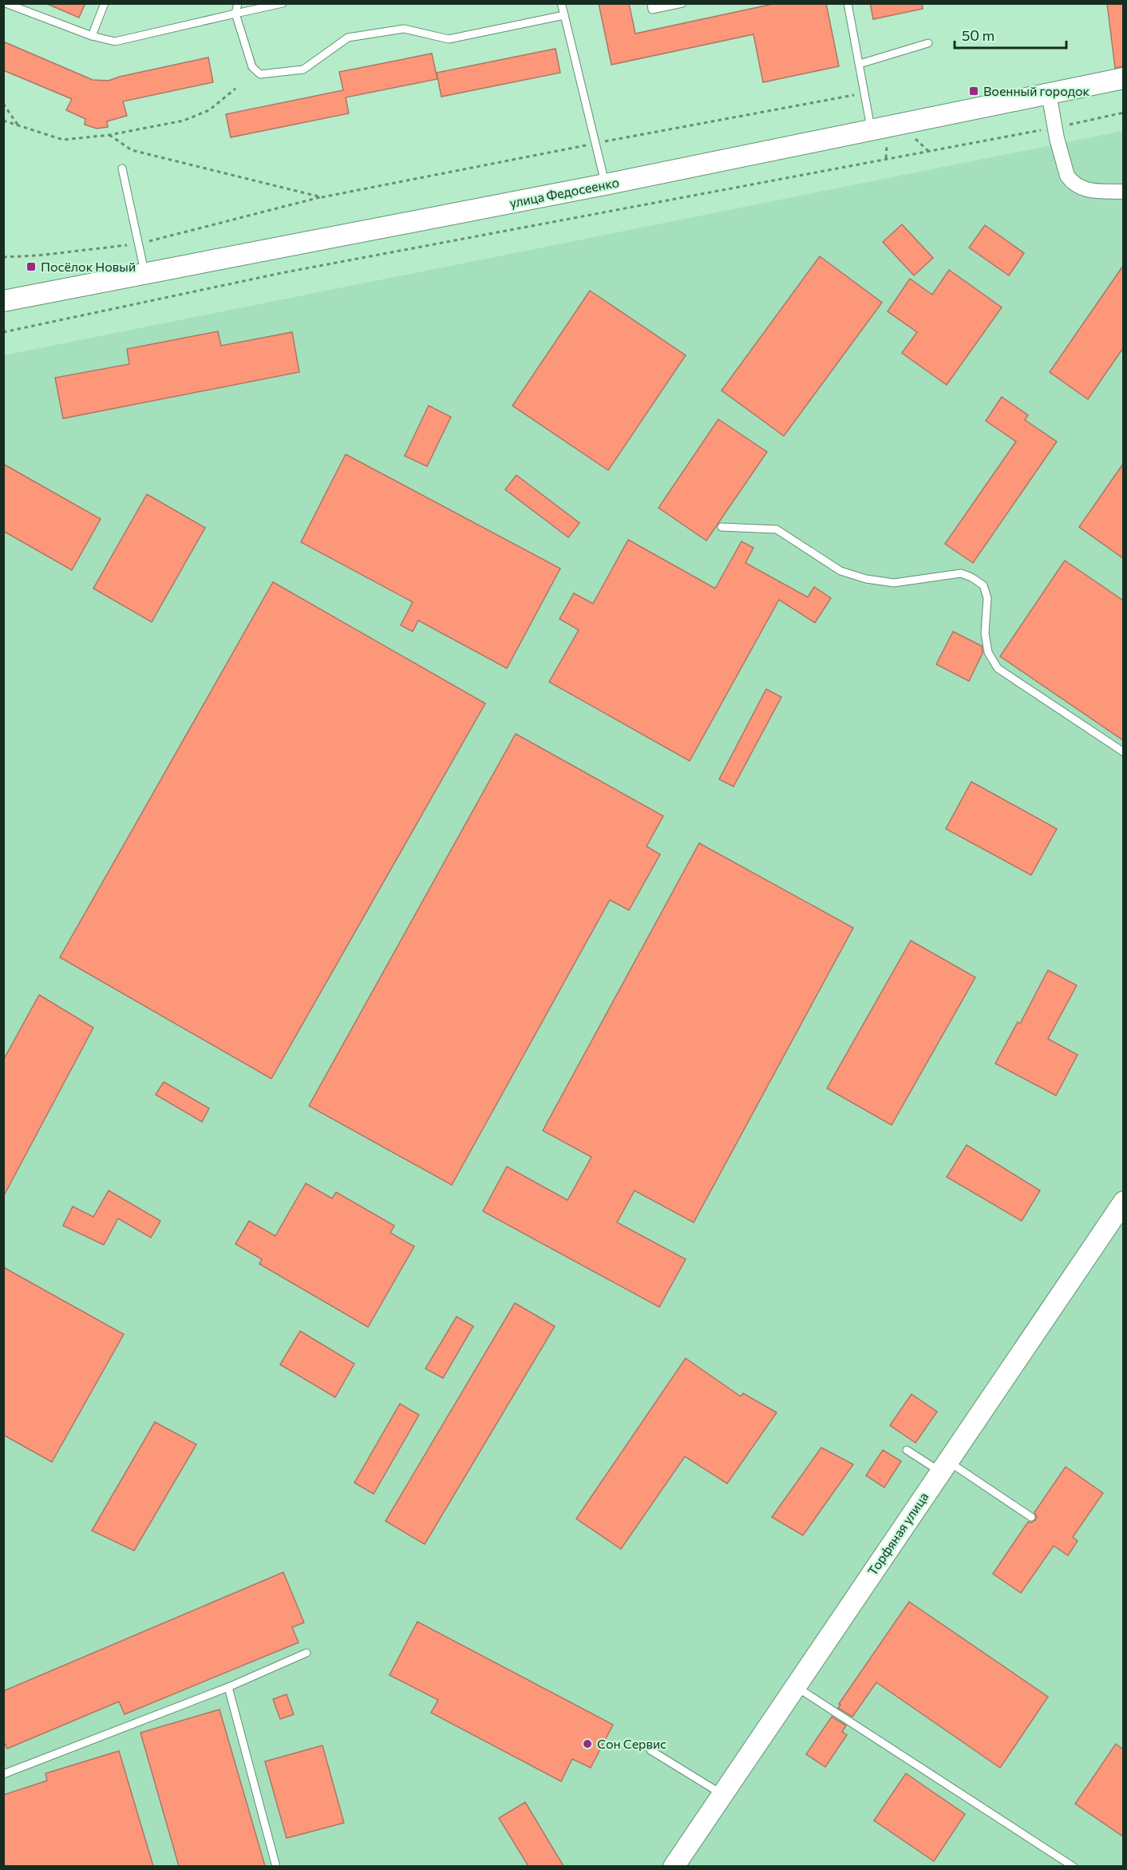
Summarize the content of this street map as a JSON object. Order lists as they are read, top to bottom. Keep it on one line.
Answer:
{"streets":{"street":["улица Федосеенко","Торфяная улица"]},"places":{"transit":["Военный городок","Посёлок Новый"],"other":["Сон Сервис"]},"scale_bar":"50 m"}
